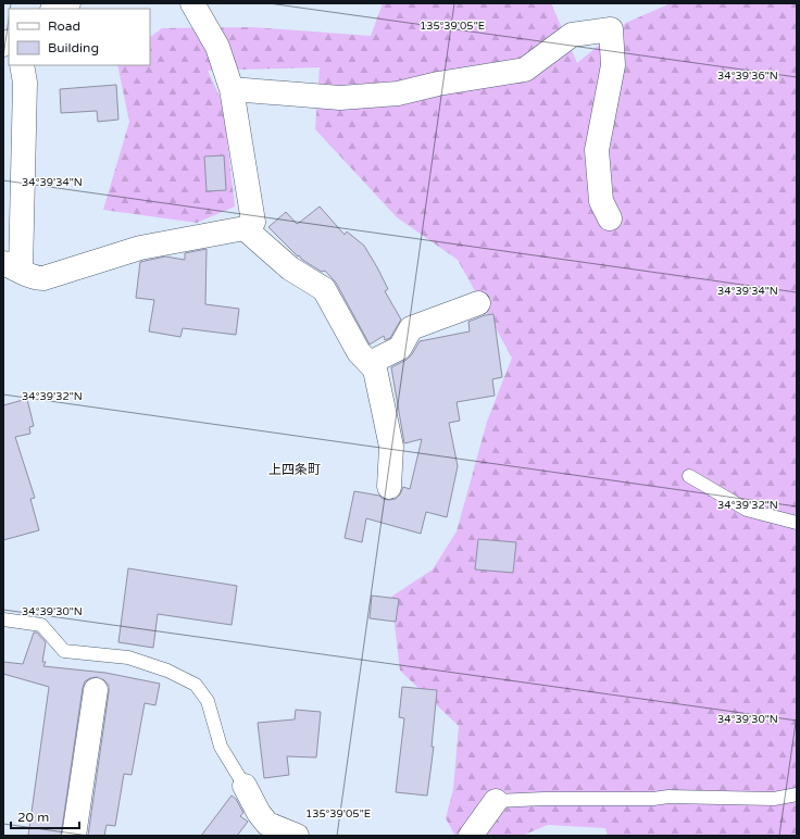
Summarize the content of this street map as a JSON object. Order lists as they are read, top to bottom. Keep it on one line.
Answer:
{"districts":["上四条町"],"legend":["Road","Building"],"scale_bar":"20 m","coordinates":["135°39'05\"E","34°39'36\"N","34°39'34\"N","34°39'32\"N","34°39'30\"N"]}
